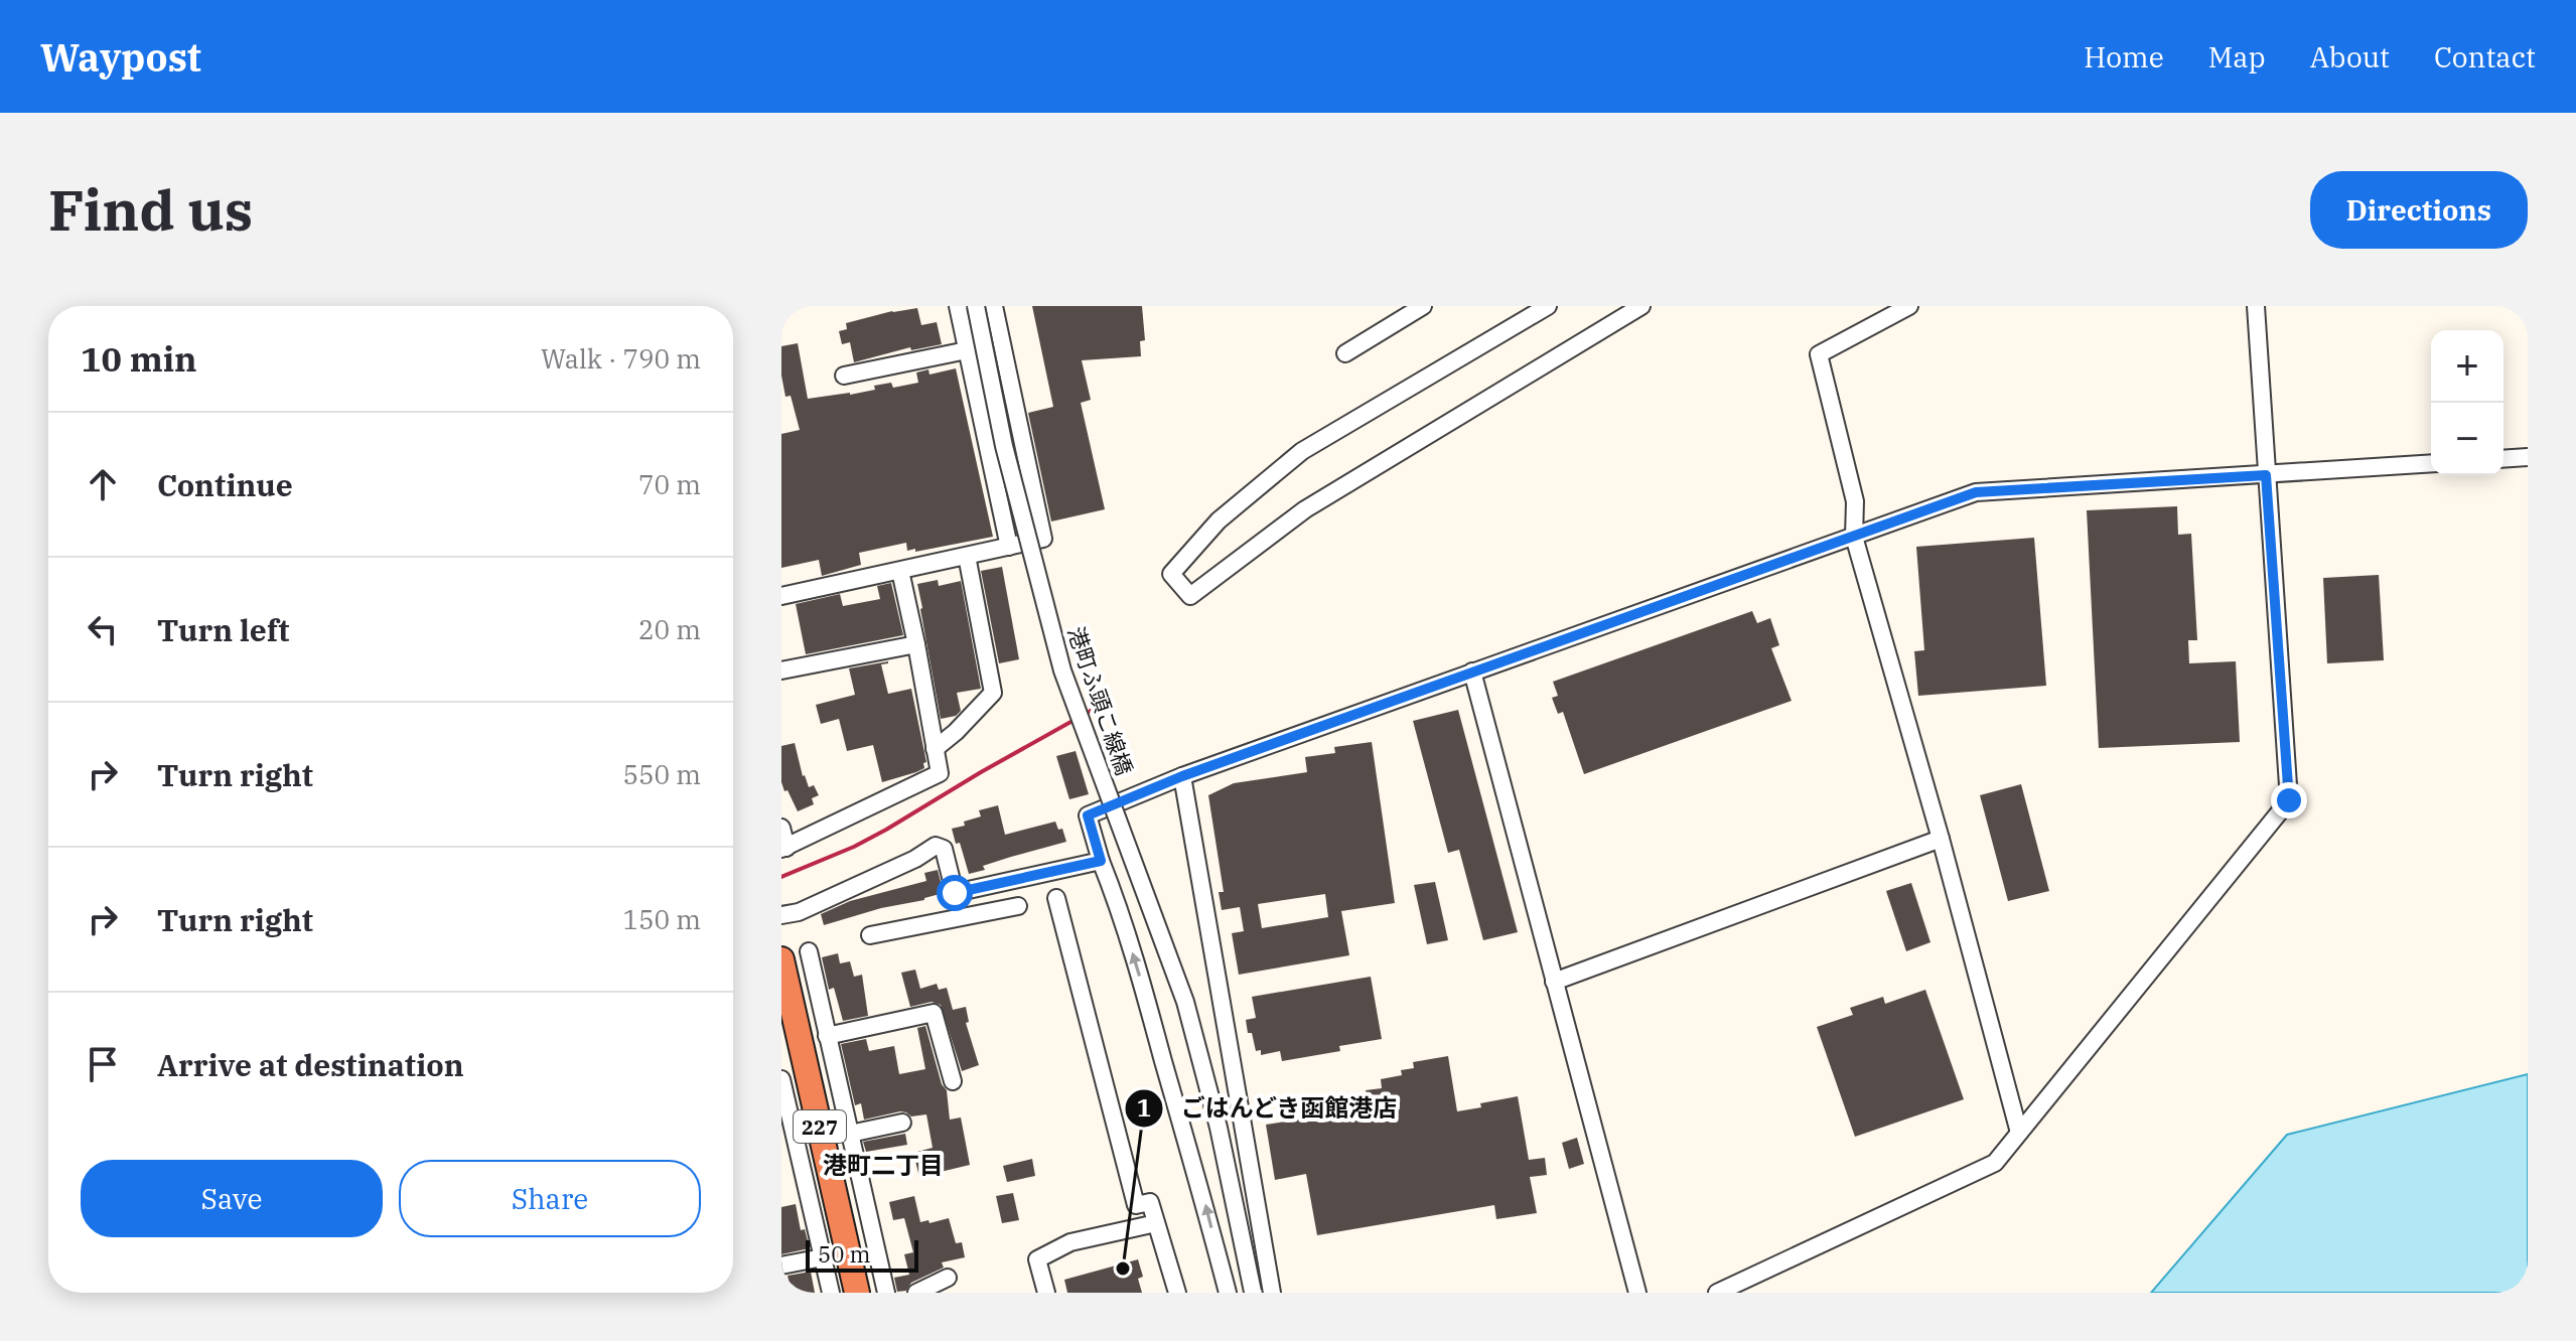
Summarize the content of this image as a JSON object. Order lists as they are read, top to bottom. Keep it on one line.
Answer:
{"streets":{"highway":["227"],"street":["港町ふ頭こ線橋"]},"districts":["港町二丁目"],"places":["ごはんどき函館港店"],"scale_bar":"50 m","page":{"header":"Waypost","nav":["Home","Map","About","Contact"],"buttons":["Directions",["Save","Share"]],"title":"Find us","heading":["10 min","Walk · 790 m"],"map_buttons":["+","−"],"list":[["Continue","70 m"],["Turn left","20 m"],["Turn right","550 m"],["Turn right","150 m"],"Arrive at destination"],"scale":"50 m"}}
